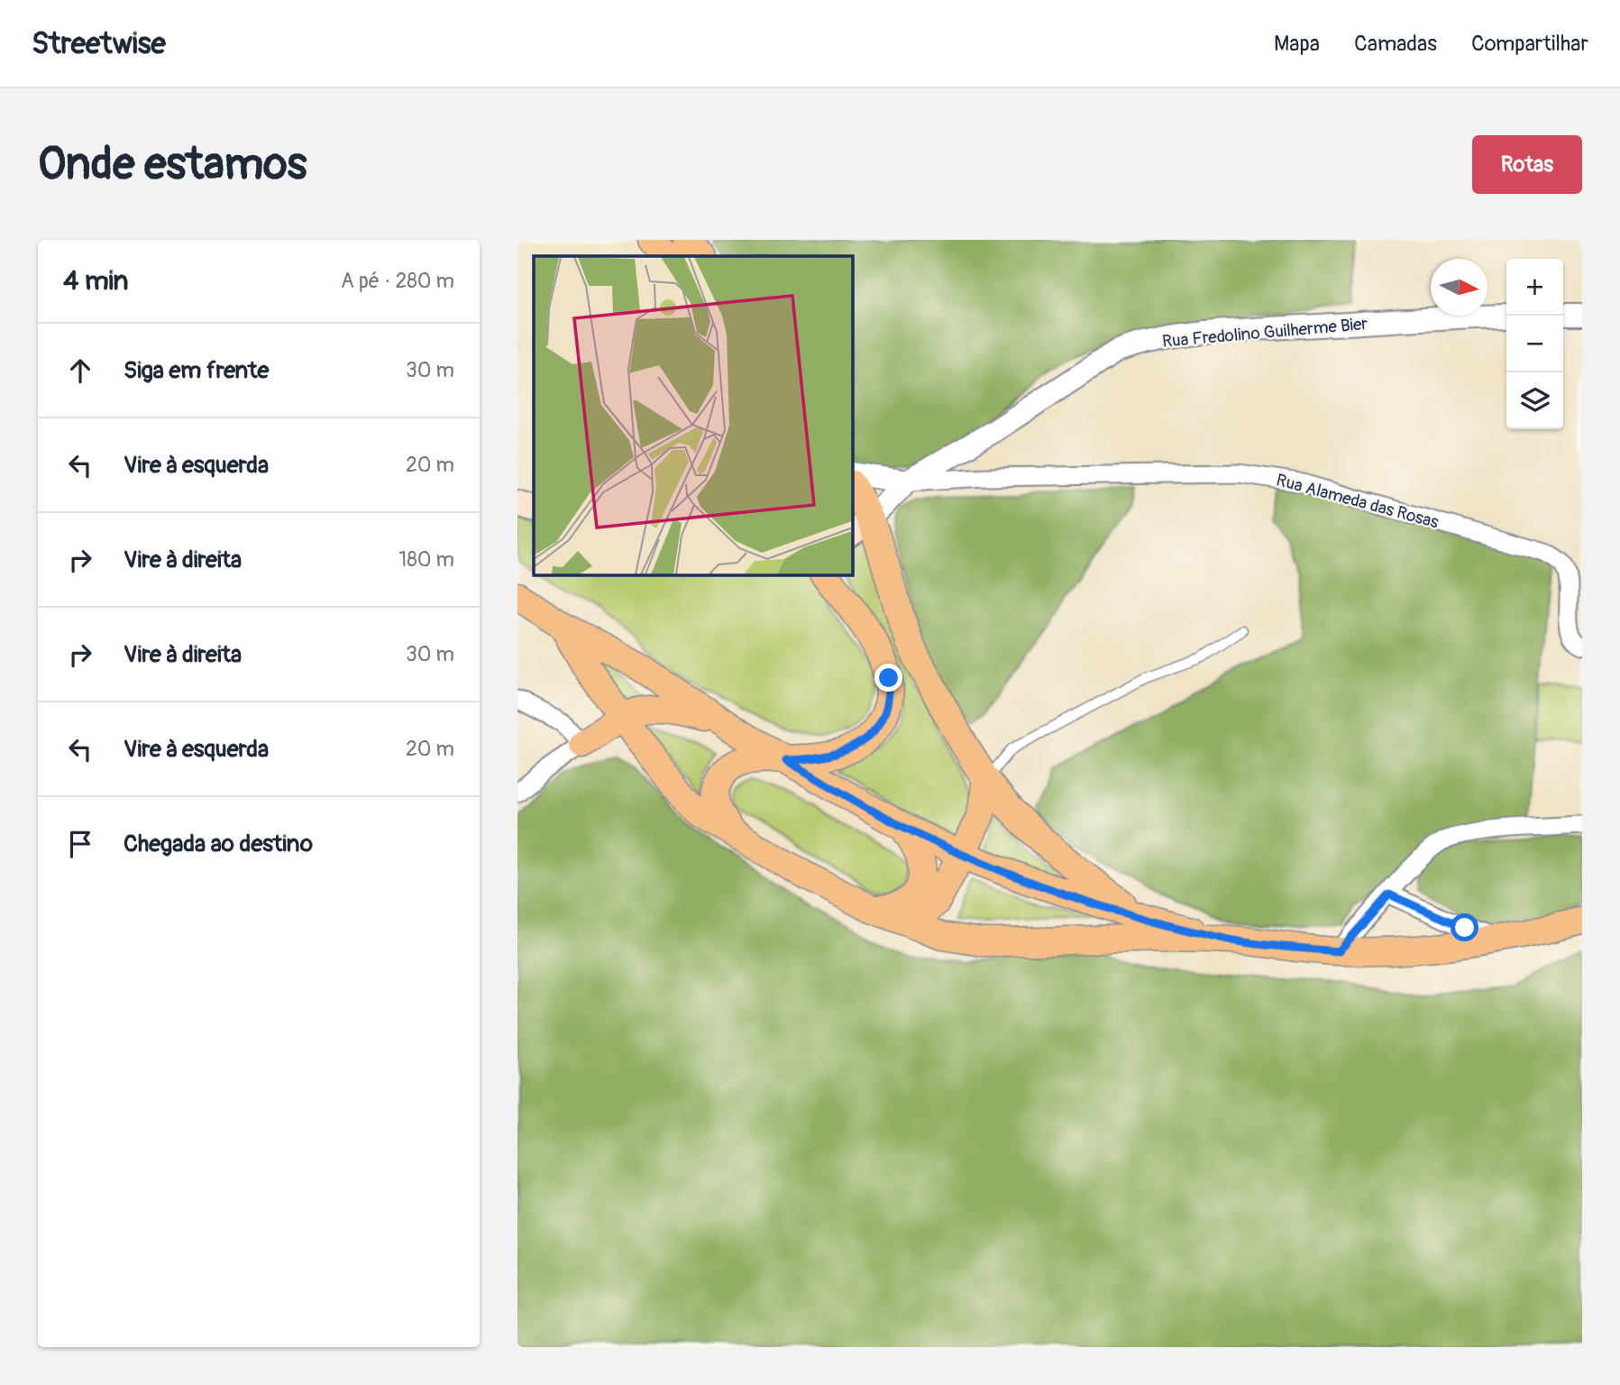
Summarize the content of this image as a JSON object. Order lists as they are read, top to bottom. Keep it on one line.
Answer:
{"streets":{"street":["Rua Fredolino Guilherme Bier","Rua Alameda das Rosas"]},"crossings":[["Rua Fredolino Guilherme Bier","Rua Alameda das Rosas"]],"north":"right","page":{"header":"Streetwise","nav":["Mapa","Camadas","Compartilhar"],"buttons":"Rotas","title":"Onde estamos","heading":["4 min","A pé · 280 m"],"map_buttons":["+","−"],"list":[["Siga em frente","30 m"],["Vire à esquerda","20 m"],["Vire à direita","180 m"],["Vire à direita","30 m"],["Vire à esquerda","20 m"],"Chegada ao destino"]}}
